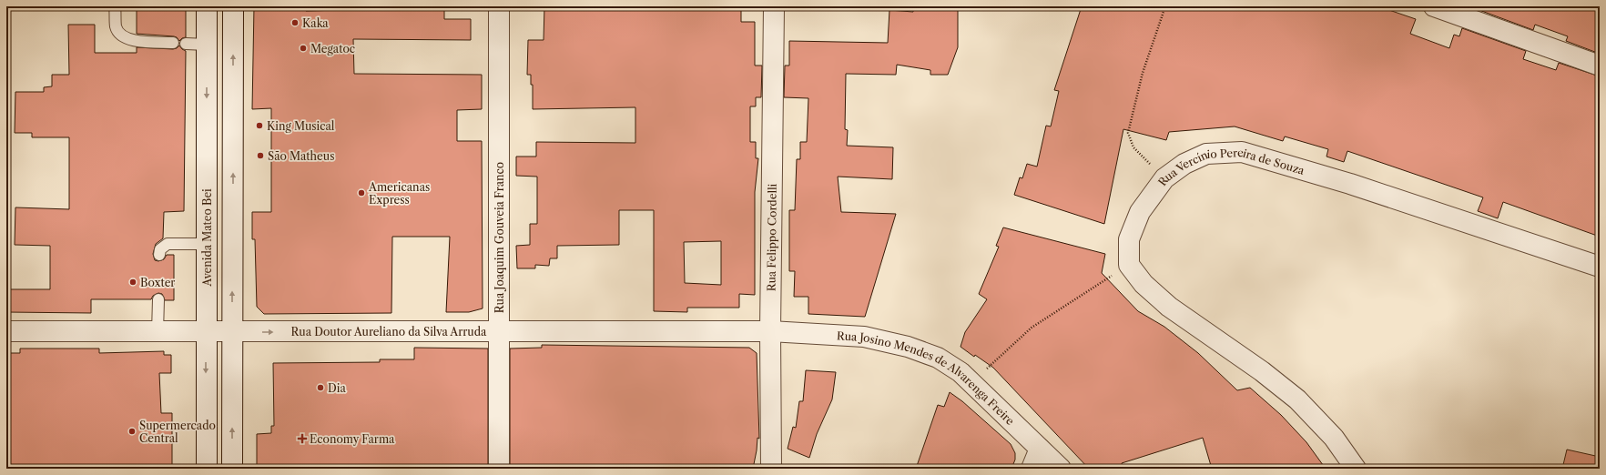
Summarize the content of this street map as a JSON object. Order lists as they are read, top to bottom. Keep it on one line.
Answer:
{"streets":{"street":["Rua Vercínio Pereira de Souza","Avenida Mateo Bei","Rua Joaquim Gouveia Franco","Rua Felippo Cordelli","Rua Doutor Aureliano da Silva Arruda","Rua Josino Mendes de Alvarenga Freire"]},"crossings":[["Avenida Mateo Bei","Rua Doutor Aureliano da Silva Arruda"],["Rua Joaquim Gouveia Franco","Rua Doutor Aureliano da Silva Arruda"],["Rua Felippo Cordelli","Rua Doutor Aureliano da Silva Arruda"],["Rua Felippo Cordelli","Rua Josino Mendes de Alvarenga Freire"],["Rua Doutor Aureliano da Silva Arruda","Rua Josino Mendes de Alvarenga Freire"]],"places":{"other":["Kaka","Megatoc","King Musical","São Matheus","Americanas Express","Boxter","Dia","Supermercado Central"],"health":["Economy Farma"]}}
